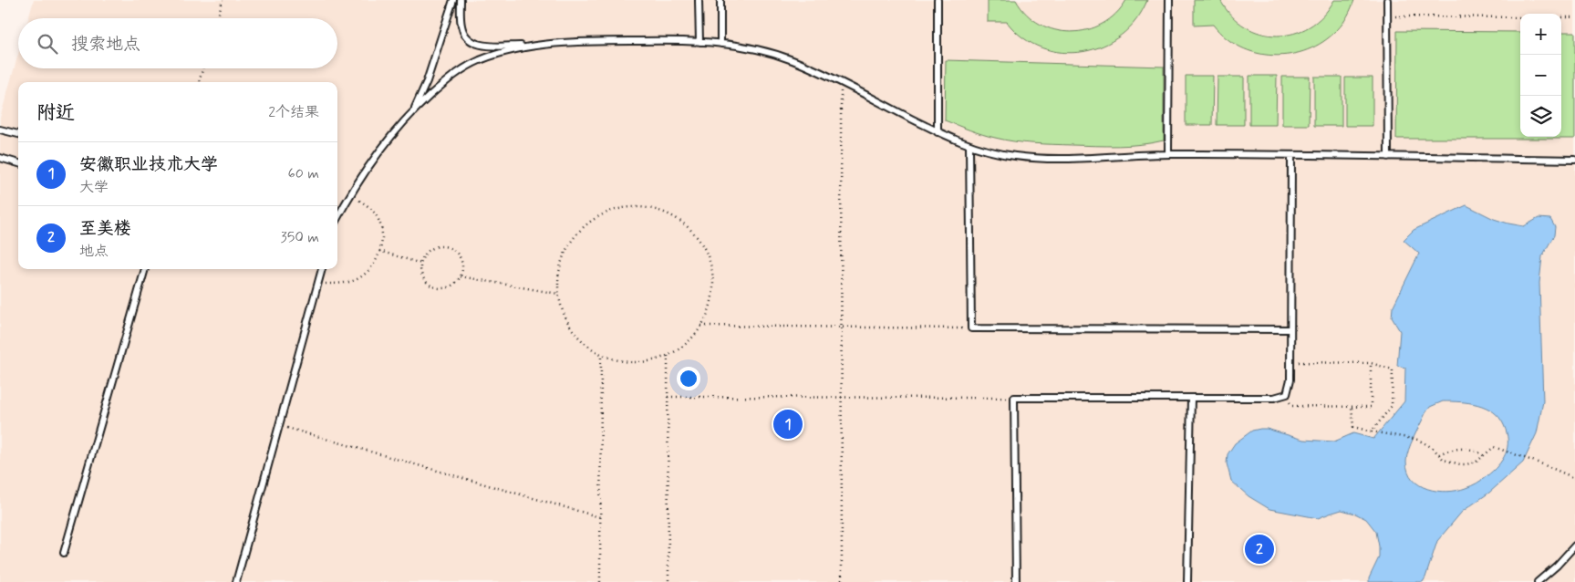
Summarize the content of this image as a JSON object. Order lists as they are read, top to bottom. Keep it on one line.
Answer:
{"page":{"map_buttons":["+","−"],"search":"搜索地点","heading":["附近","2个结果"],"list":[{"mark":"1","name":"安徽职业技术大学","note":"大学","value":"60 m"},{"mark":"2","name":"至美楼","note":"地点","value":"350 m"}],"pins":["1","2"]}}
